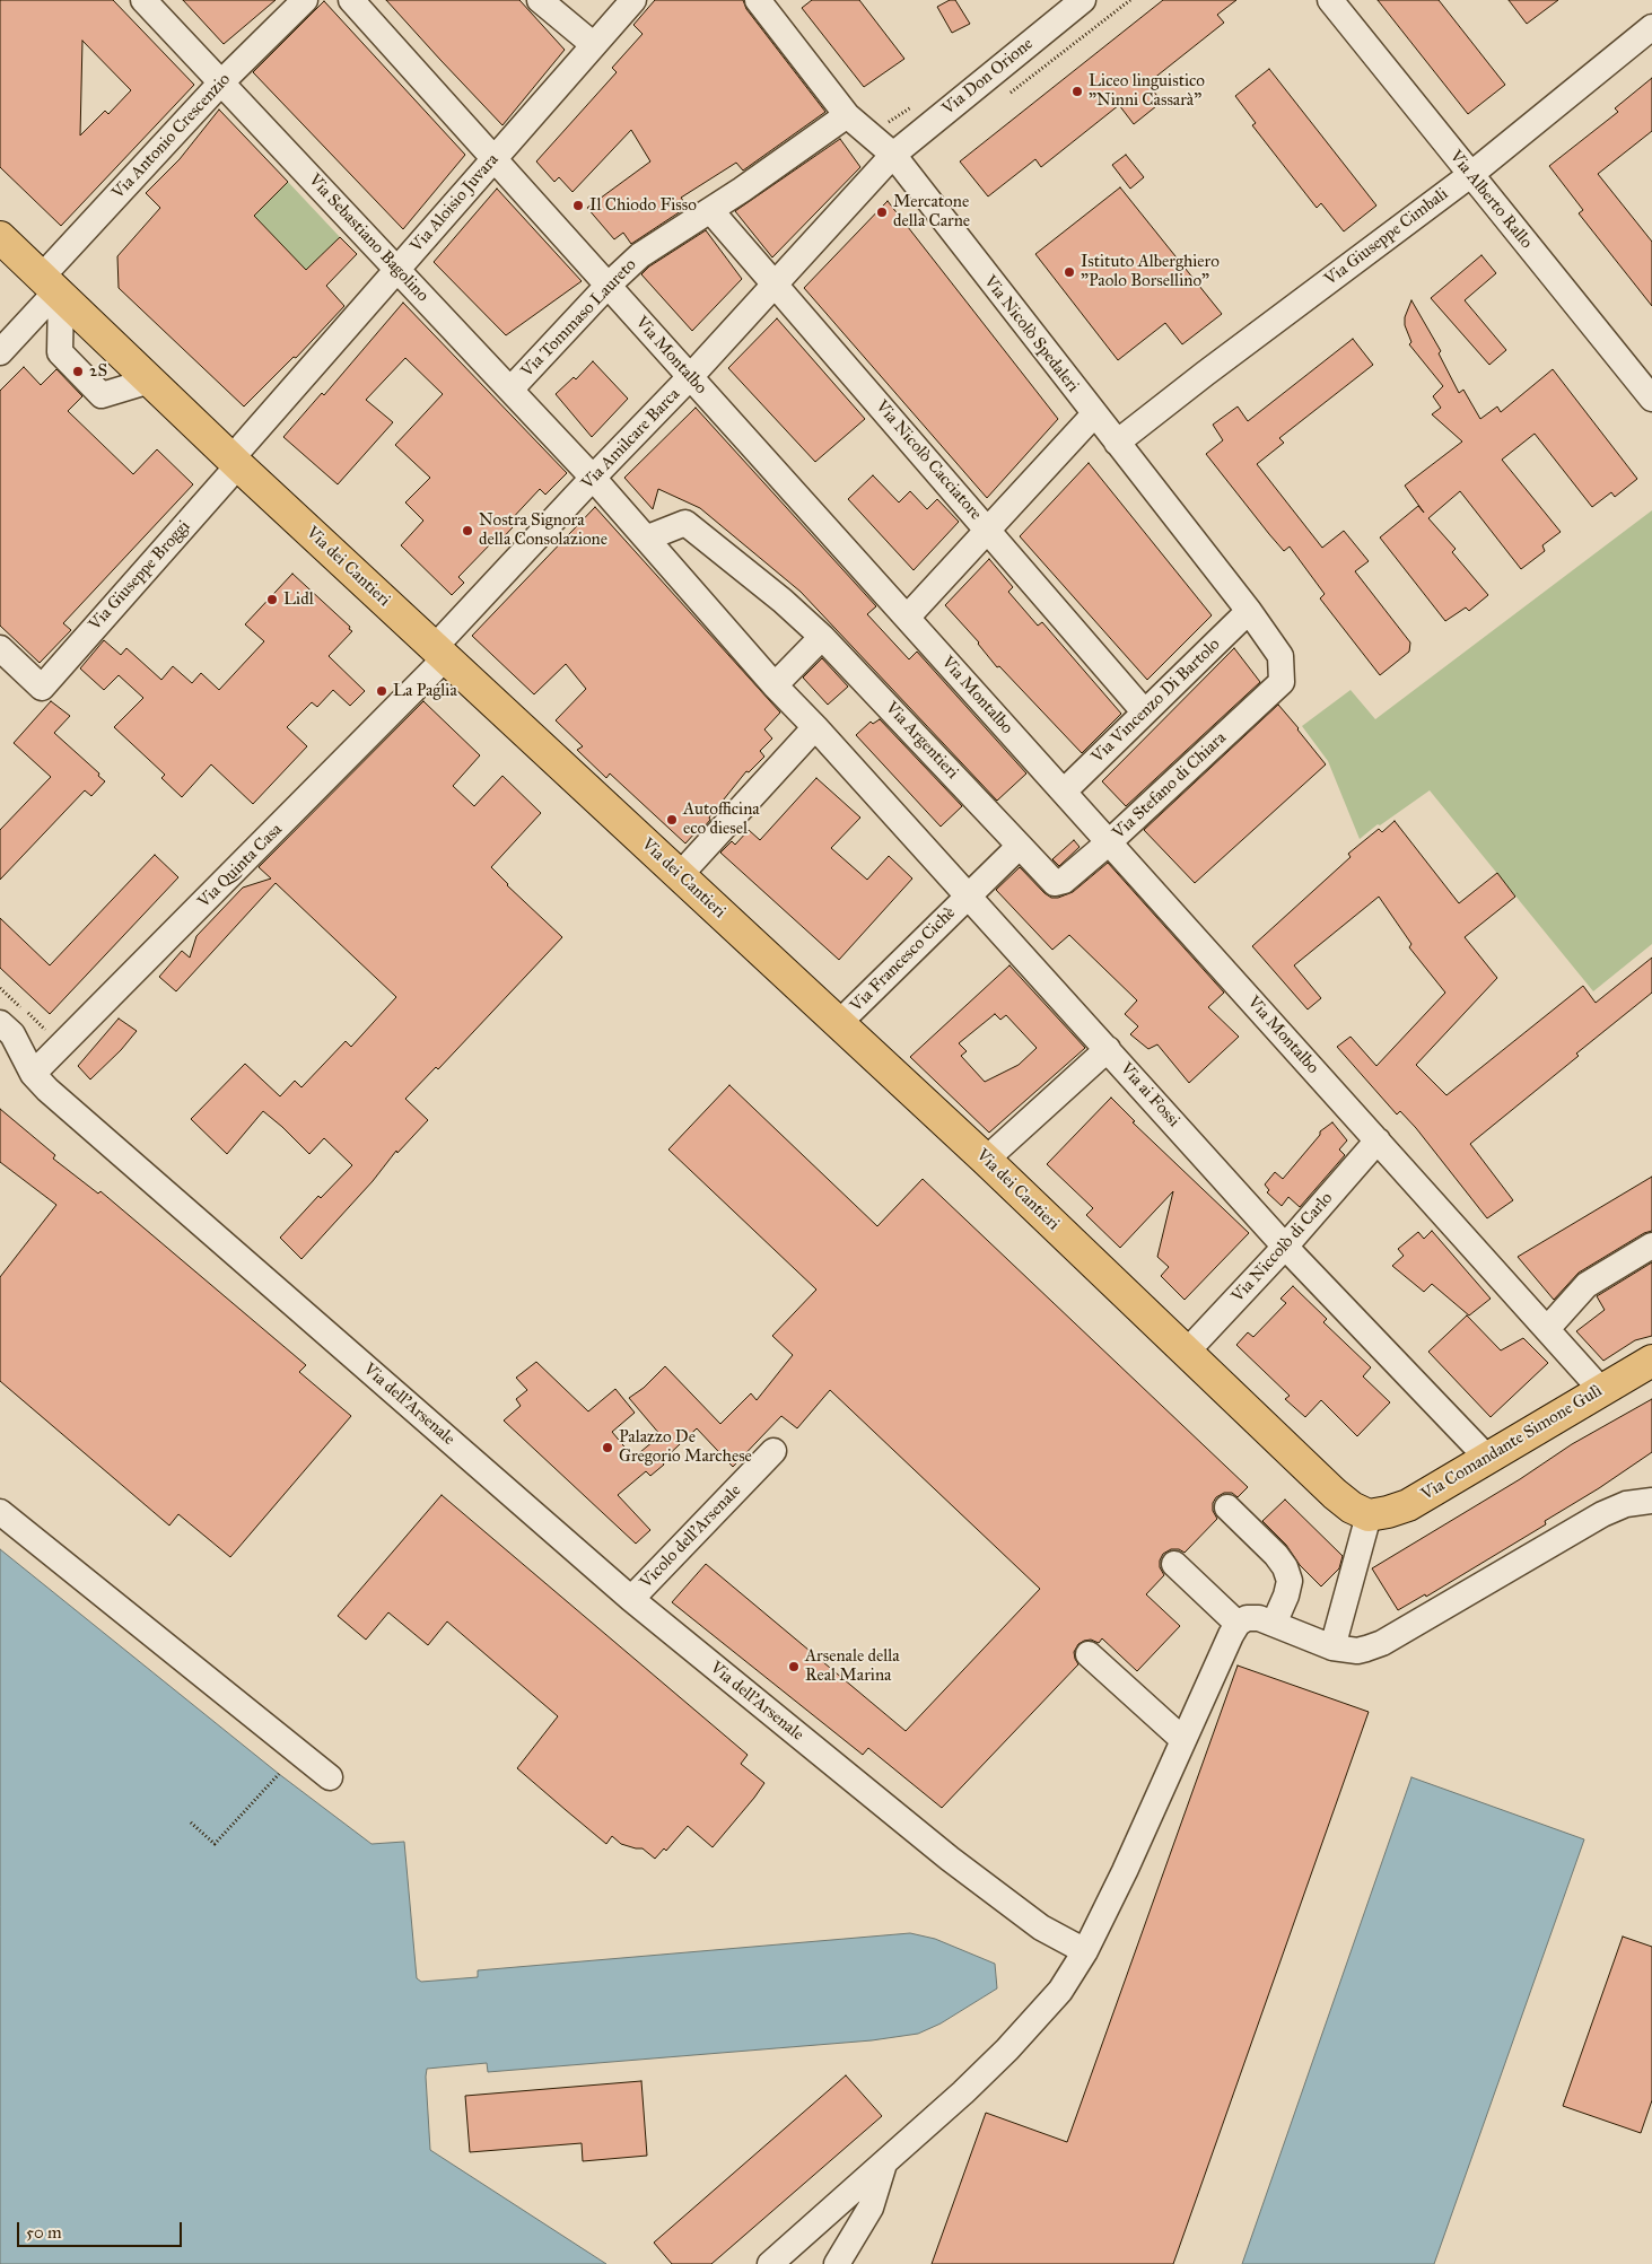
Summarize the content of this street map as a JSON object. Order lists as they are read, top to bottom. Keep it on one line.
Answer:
{"streets":{"main road":["Via dei Cantieri","Via Comandante Simone Gulì"],"street":["Via Don Orione","Via Antonio Crescenzio","Via Alberto Rallo","Via Aloisio Juvara","Via Giuseppe Cimbali","Via Sebastiano Bagolino","Via Tommaso Laureto","Via Nicolò Spedaleri","Via Montalbo","Via Amilcare Barca","Via Nicolò Cacciatore","Via Giuseppe Broggi","Via Vincenzo Di Bartolo","Via Argentieri","Via Stefano di Chiara","Via Quinta Casa","Via Francesco Cichè","Via ai Fossi","Via Niccolò di Carlo","Via dell'Arsenale","Vicolo dell'Arsenale"]},"crossings":[["Via Don Orione","Via Nicolò Spedaleri"],["Via Don Orione","Via Amilcare Barca"],["Via Antonio Crescenzio","Via Sebastiano Bagolino"],["Via Antonio Crescenzio","Via dei Cantieri"],["Via Alberto Rallo","Via Giuseppe Cimbali"],["Via Aloisio Juvara","Via Sebastiano Bagolino"],["Via Aloisio Juvara","Via Montalbo"],["Via Aloisio Juvara","Via dei Cantieri"],["Via Aloisio Juvara","Via Giuseppe Broggi"],["Via Giuseppe Cimbali","Via Nicolò Spedaleri"],["Via Sebastiano Bagolino","Via Tommaso Laureto"],["Via Sebastiano Bagolino","Via Amilcare Barca"],["Via Sebastiano Bagolino","Via Argentieri"],["Via Sebastiano Bagolino","Via ai Fossi"],["Via Tommaso Laureto","Via Nicolò Spedaleri"],["Via Tommaso Laureto","Via Montalbo"],["Via Tommaso Laureto","Via Nicolò Cacciatore"],["Via Nicolò Spedaleri","Via Amilcare Barca"],["Via Nicolò Spedaleri","Via Vincenzo Di Bartolo"],["Via Nicolò Spedaleri","Via Stefano di Chiara"],["Via Montalbo","Via Amilcare Barca"],["Via Montalbo","Via Vincenzo Di Bartolo"],["Via Montalbo","Via Stefano di Chiara"],["Via Montalbo","Via Niccolò di Carlo"],["Via Montalbo","Via Comandante Simone Gulì"],["Via Amilcare Barca","Via Nicolò Cacciatore"],["Via Amilcare Barca","Via dei Cantieri"],["Via Amilcare Barca","Via Quinta Casa"],["Via Nicolò Cacciatore","Via Vincenzo Di Bartolo"],["Via dei Cantieri","Via Giuseppe Broggi"],["Via dei Cantieri","Via Quinta Casa"],["Via dei Cantieri","Via Francesco Cichè"],["Via dei Cantieri","Via Niccolò di Carlo"],["Via dei Cantieri","Via Comandante Simone Gulì"],["Via Argentieri","Via Stefano di Chiara"],["Via Argentieri","Via Francesco Cichè"],["Via Argentieri","Via ai Fossi"],["Via Quinta Casa","Via dell'Arsenale"],["Via Francesco Cichè","Via ai Fossi"],["Via ai Fossi","Via Niccolò di Carlo"],["Via ai Fossi","Via Comandante Simone Gulì"],["Via dell'Arsenale","Vicolo dell'Arsenale"]],"places":["Liceo linguistico \"Ninni Cassarà\"","Il Chiodo Fisso","Mercatone della Carne","Istituto Alberghiero \"Paolo Borsellino\"","2S","Nostra Signora della Consolazione","Lidl","La Paglia","Autofficina eco diesel","Palazzo De Gregorio Marchese","Arsenale della Real Marina"],"scale_bar":"50 m"}
